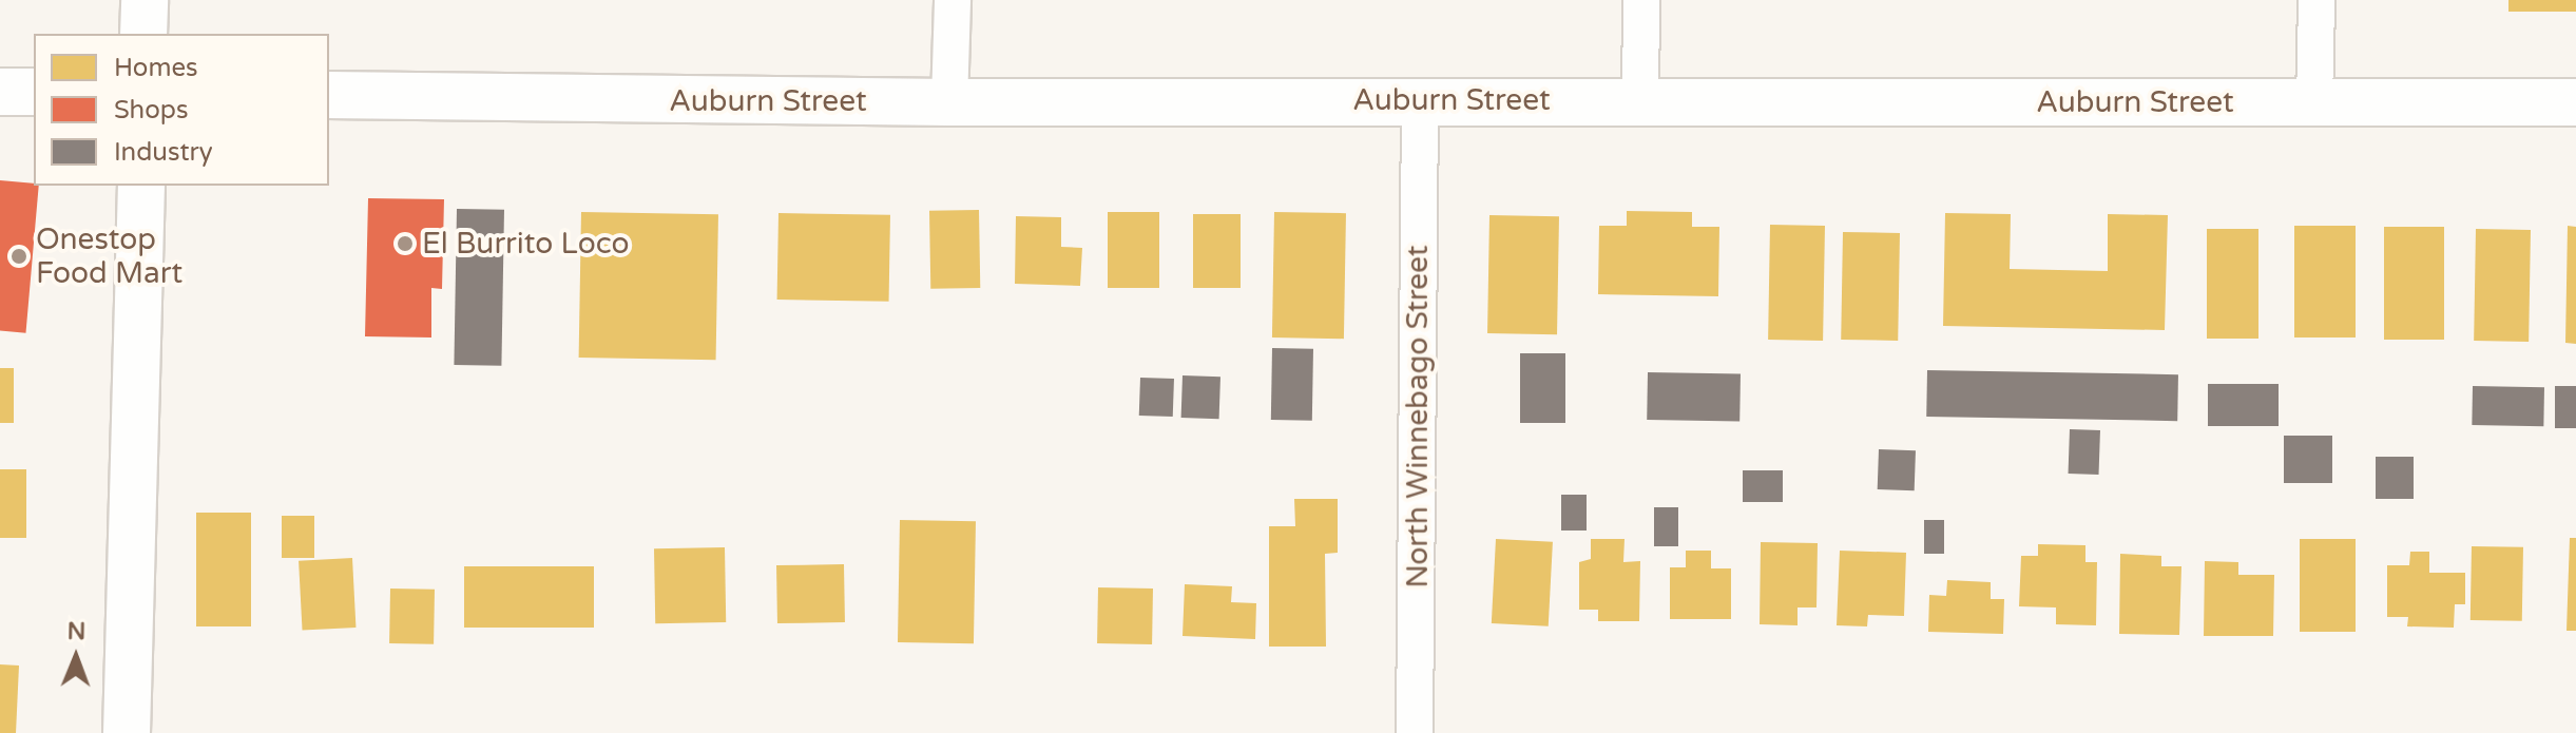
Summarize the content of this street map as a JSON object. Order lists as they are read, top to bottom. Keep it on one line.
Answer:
{"streets":{"main road":["Auburn Street"],"street":["North Winnebago Street"]},"crossings":[["Auburn Street","North Winnebago Street"]],"places":["El Burrito Loco","Onestop Food Mart"],"legend":["Homes","Shops","Industry"],"north":"top"}
